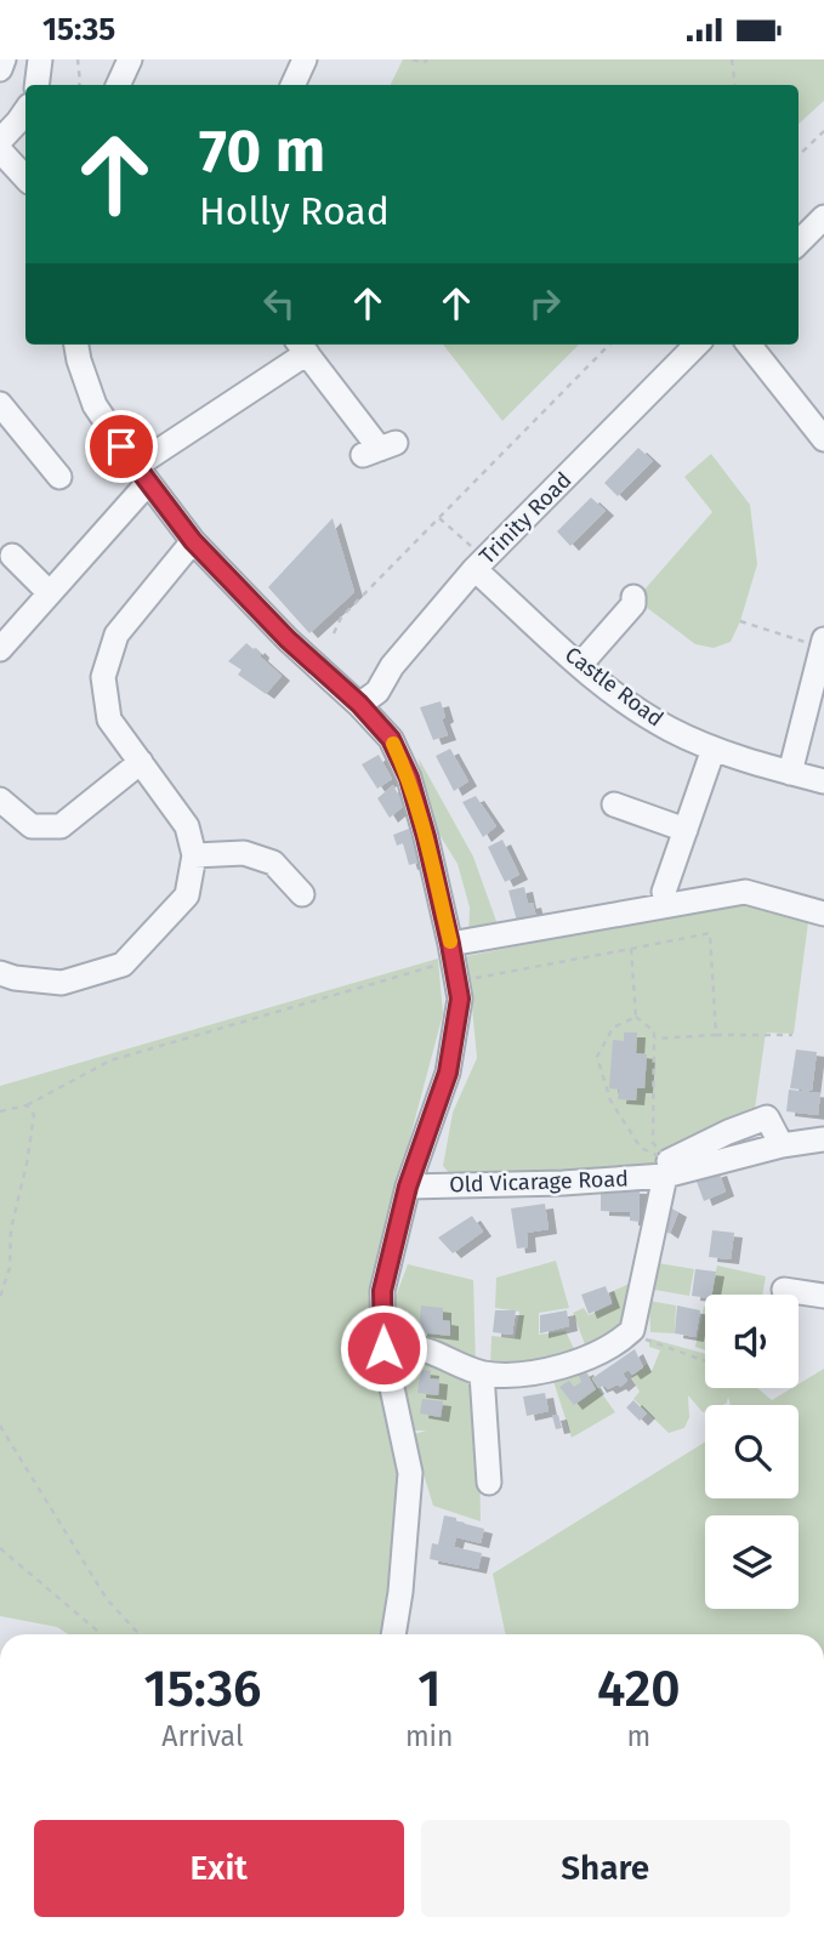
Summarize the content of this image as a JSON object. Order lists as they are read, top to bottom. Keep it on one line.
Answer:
{"streets":{"street":["Trinity Road","Castle Road","Old Vicarage Road"]},"crossings":[["Trinity Road","Castle Road"]],"page":{"status":"15:35","turn":["70 m","Holly Road"],"eta":["15:36","Arrival","1","min","420","m"],"buttons":["Exit","Share"]}}
